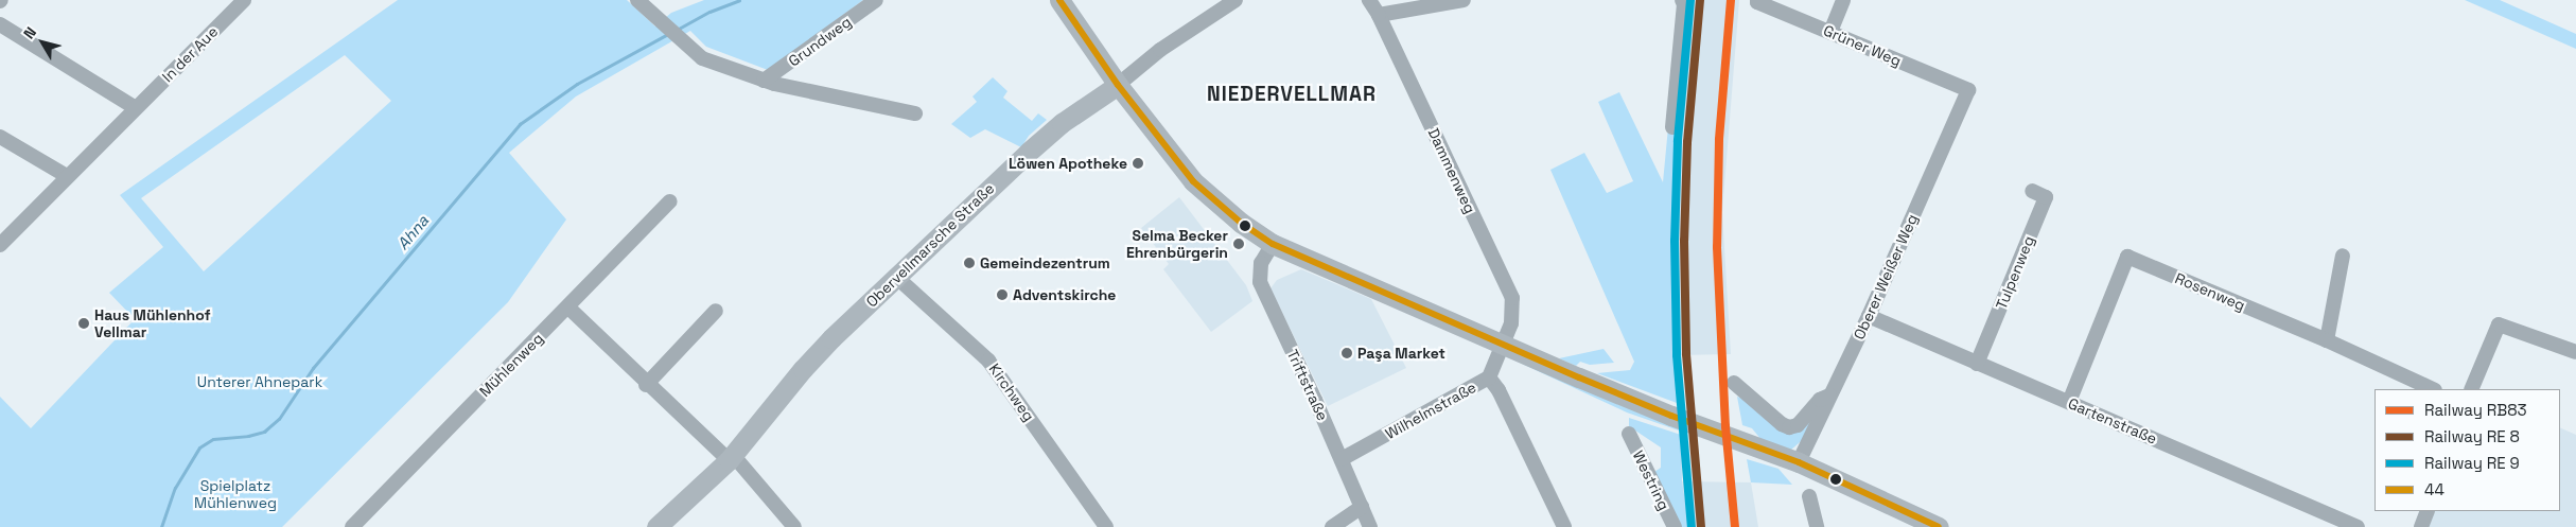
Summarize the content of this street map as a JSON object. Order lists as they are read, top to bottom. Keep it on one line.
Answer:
{"streets":{"main road":["Obervellmarsche Straße"],"street":["Grundweg","Grüner Weg","In der Aue","Dammenweg","Tulpenweg","Oberer Weißer Weg","Rosenweg","Mühlenweg","Triftstraße","Kirchweg","Wilhelmstraße","Gartenstraße","Westring"]},"crossings":[["Grüner Weg","Oberer Weißer Weg"],["Dammenweg","Wilhelmstraße"],["Obervellmarsche Straße","Kirchweg"],["Tulpenweg","Gartenstraße"],["Oberer Weißer Weg","Gartenstraße"],["Rosenweg","Gartenstraße"],["Triftstraße","Wilhelmstraße"]],"districts":["NIEDERVELLMAR"],"water":["Ahna"],"parks":["Unterer Ahnepark","Spielplatz Mühlenweg"],"places":["Löwen Apotheke","Selma Becker Ehrenbürgerin","Gemeindezentrum","Adventskirche","Haus Mühlenhof Vellmar","Paşa Market"],"lines":["rail line RB83","transit line 44"],"legend":["Railway RB83","Railway RE 8","Railway RE 9","44"],"north":"top left"}
